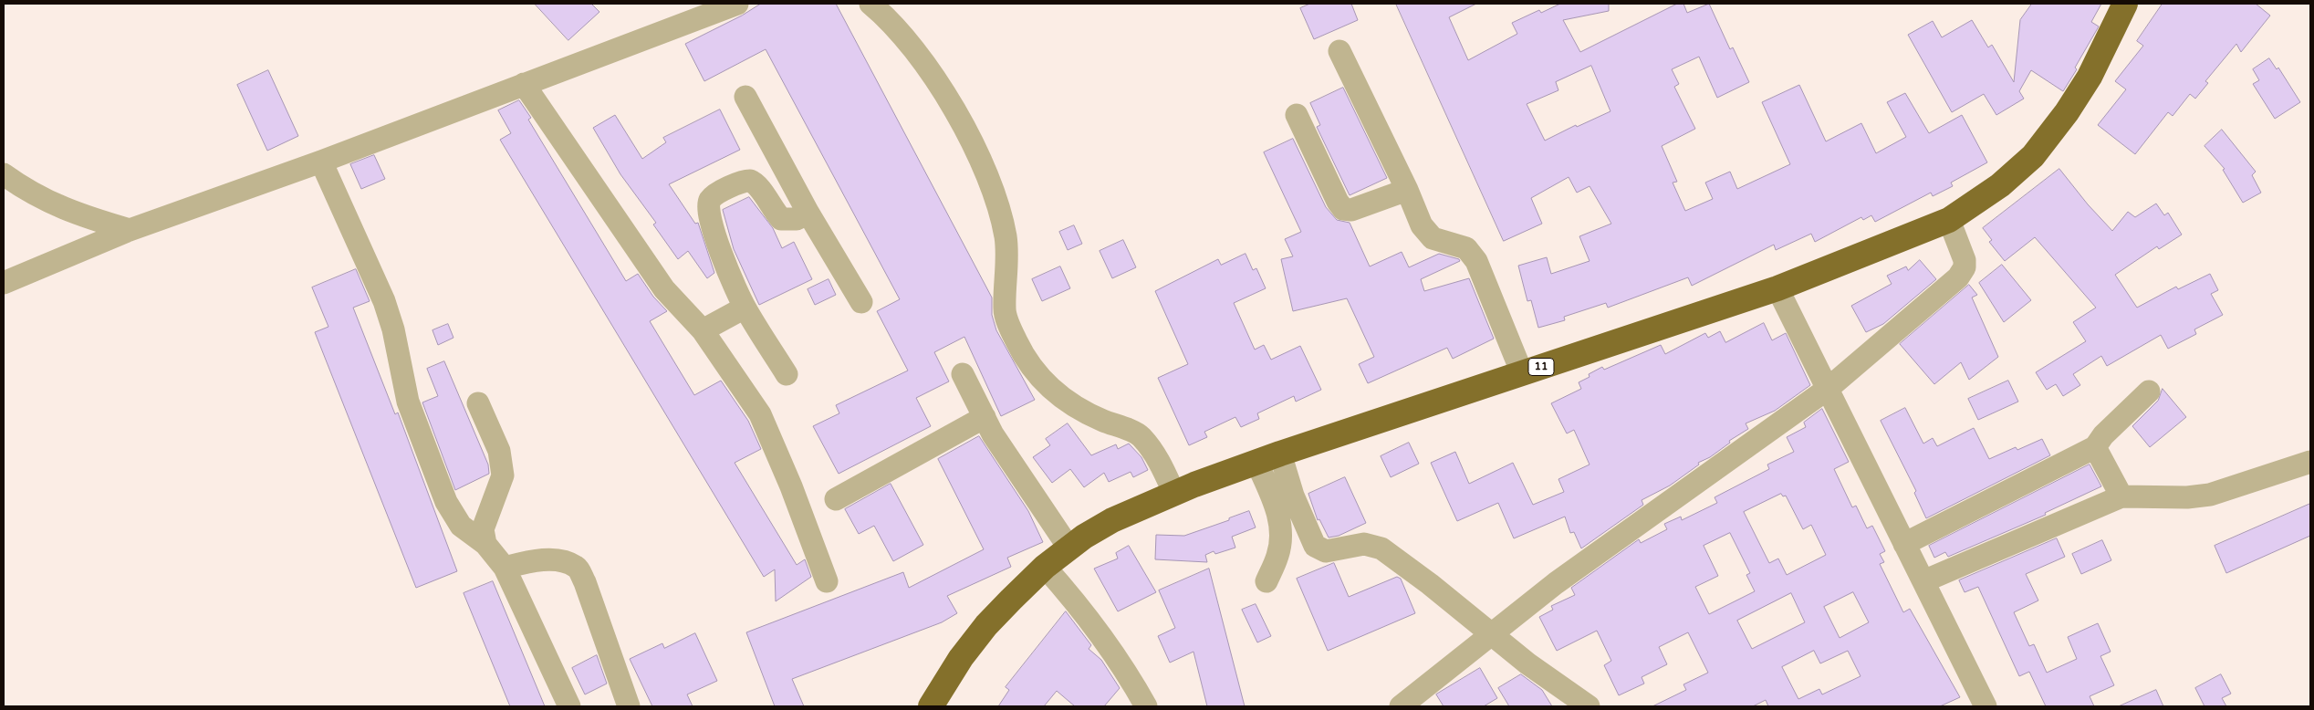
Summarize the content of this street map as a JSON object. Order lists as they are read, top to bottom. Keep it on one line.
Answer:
{"streets":{"highway":["11"]}}
